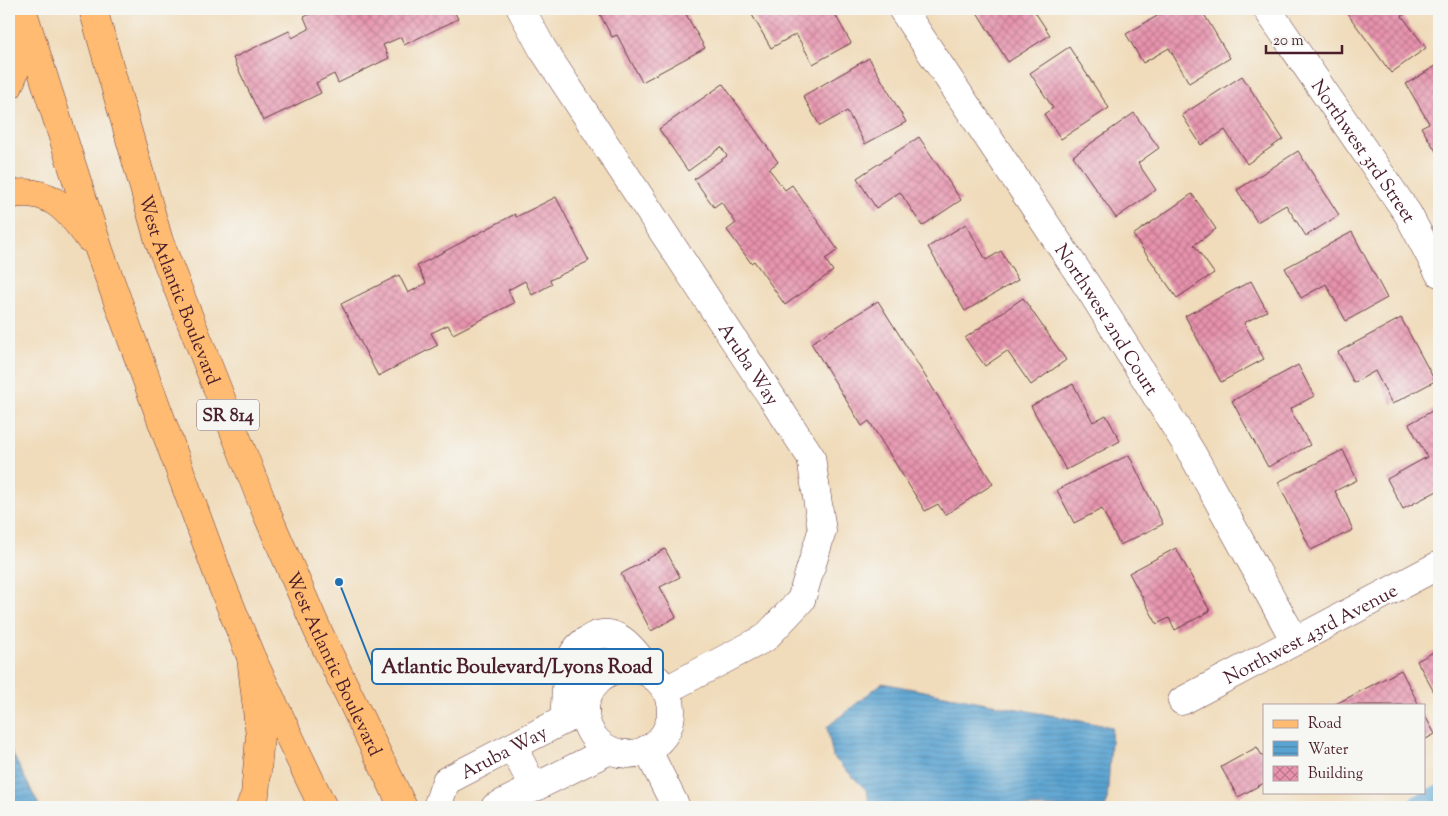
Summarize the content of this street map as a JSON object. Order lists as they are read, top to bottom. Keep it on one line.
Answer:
{"streets":{"main road":["West Atlantic Boulevard","SR 814"],"street":["Northwest 3rd Street","Northwest 2nd Court","Aruba Way","Northwest 43rd Avenue"]},"crossings":[["Northwest 2nd Court","Northwest 43rd Avenue"]],"places":["Atlantic Boulevard/Lyons Road"],"legend":["Road","Water","Building"],"scale_bar":"20 m"}
